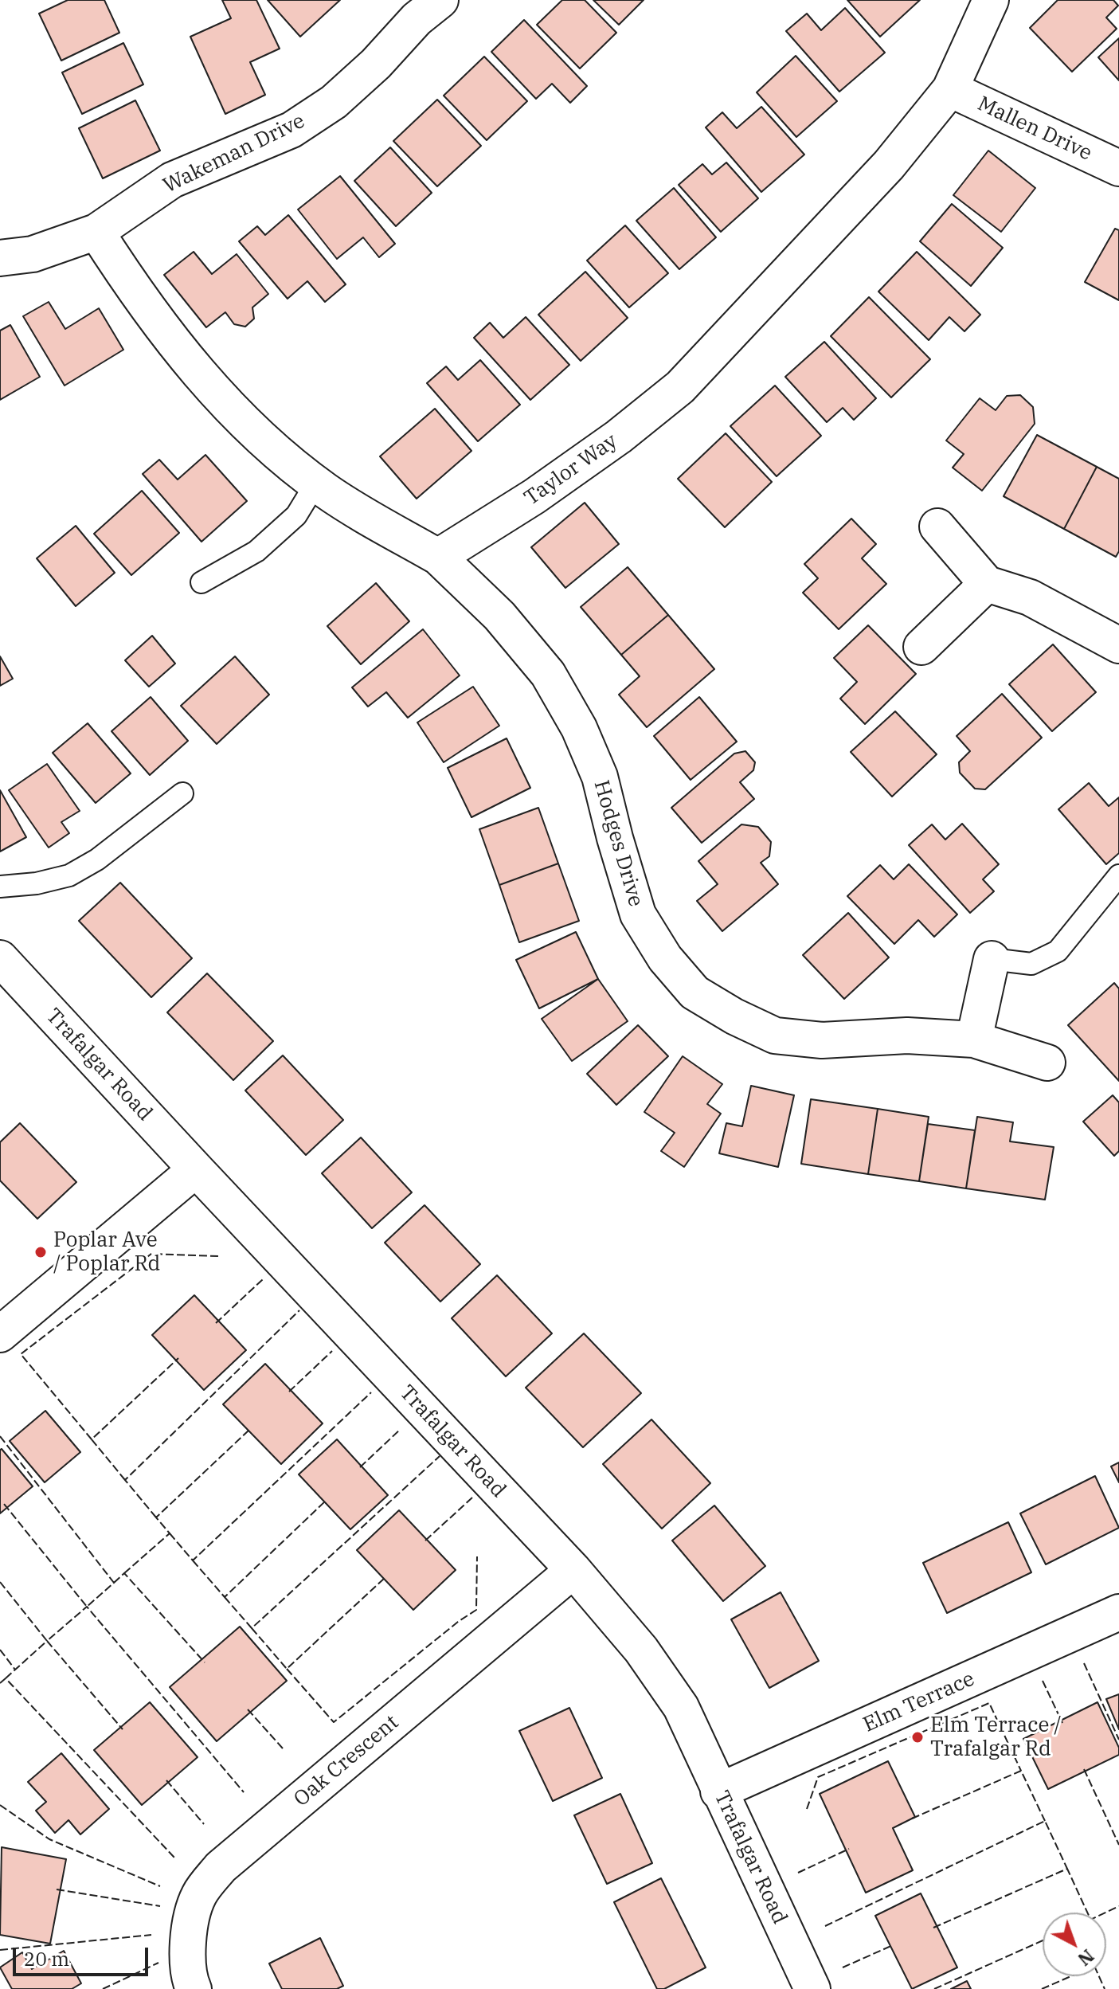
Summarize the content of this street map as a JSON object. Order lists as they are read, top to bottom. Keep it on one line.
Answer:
{"streets":{"street":["Mallen Drive","Wakeman Drive","Taylor Way","Hodges Drive","Trafalgar Road","Elm Terrace","Oak Crescent"]},"crossings":[["Mallen Drive","Taylor Way"],["Taylor Way","Hodges Drive"],["Trafalgar Road","Elm Terrace"],["Trafalgar Road","Oak Crescent"]],"places":["Poplar Ave / Poplar Rd","Elm Terrace / Trafalgar Rd"],"scale_bar":"20 m","north":"bottom right"}
